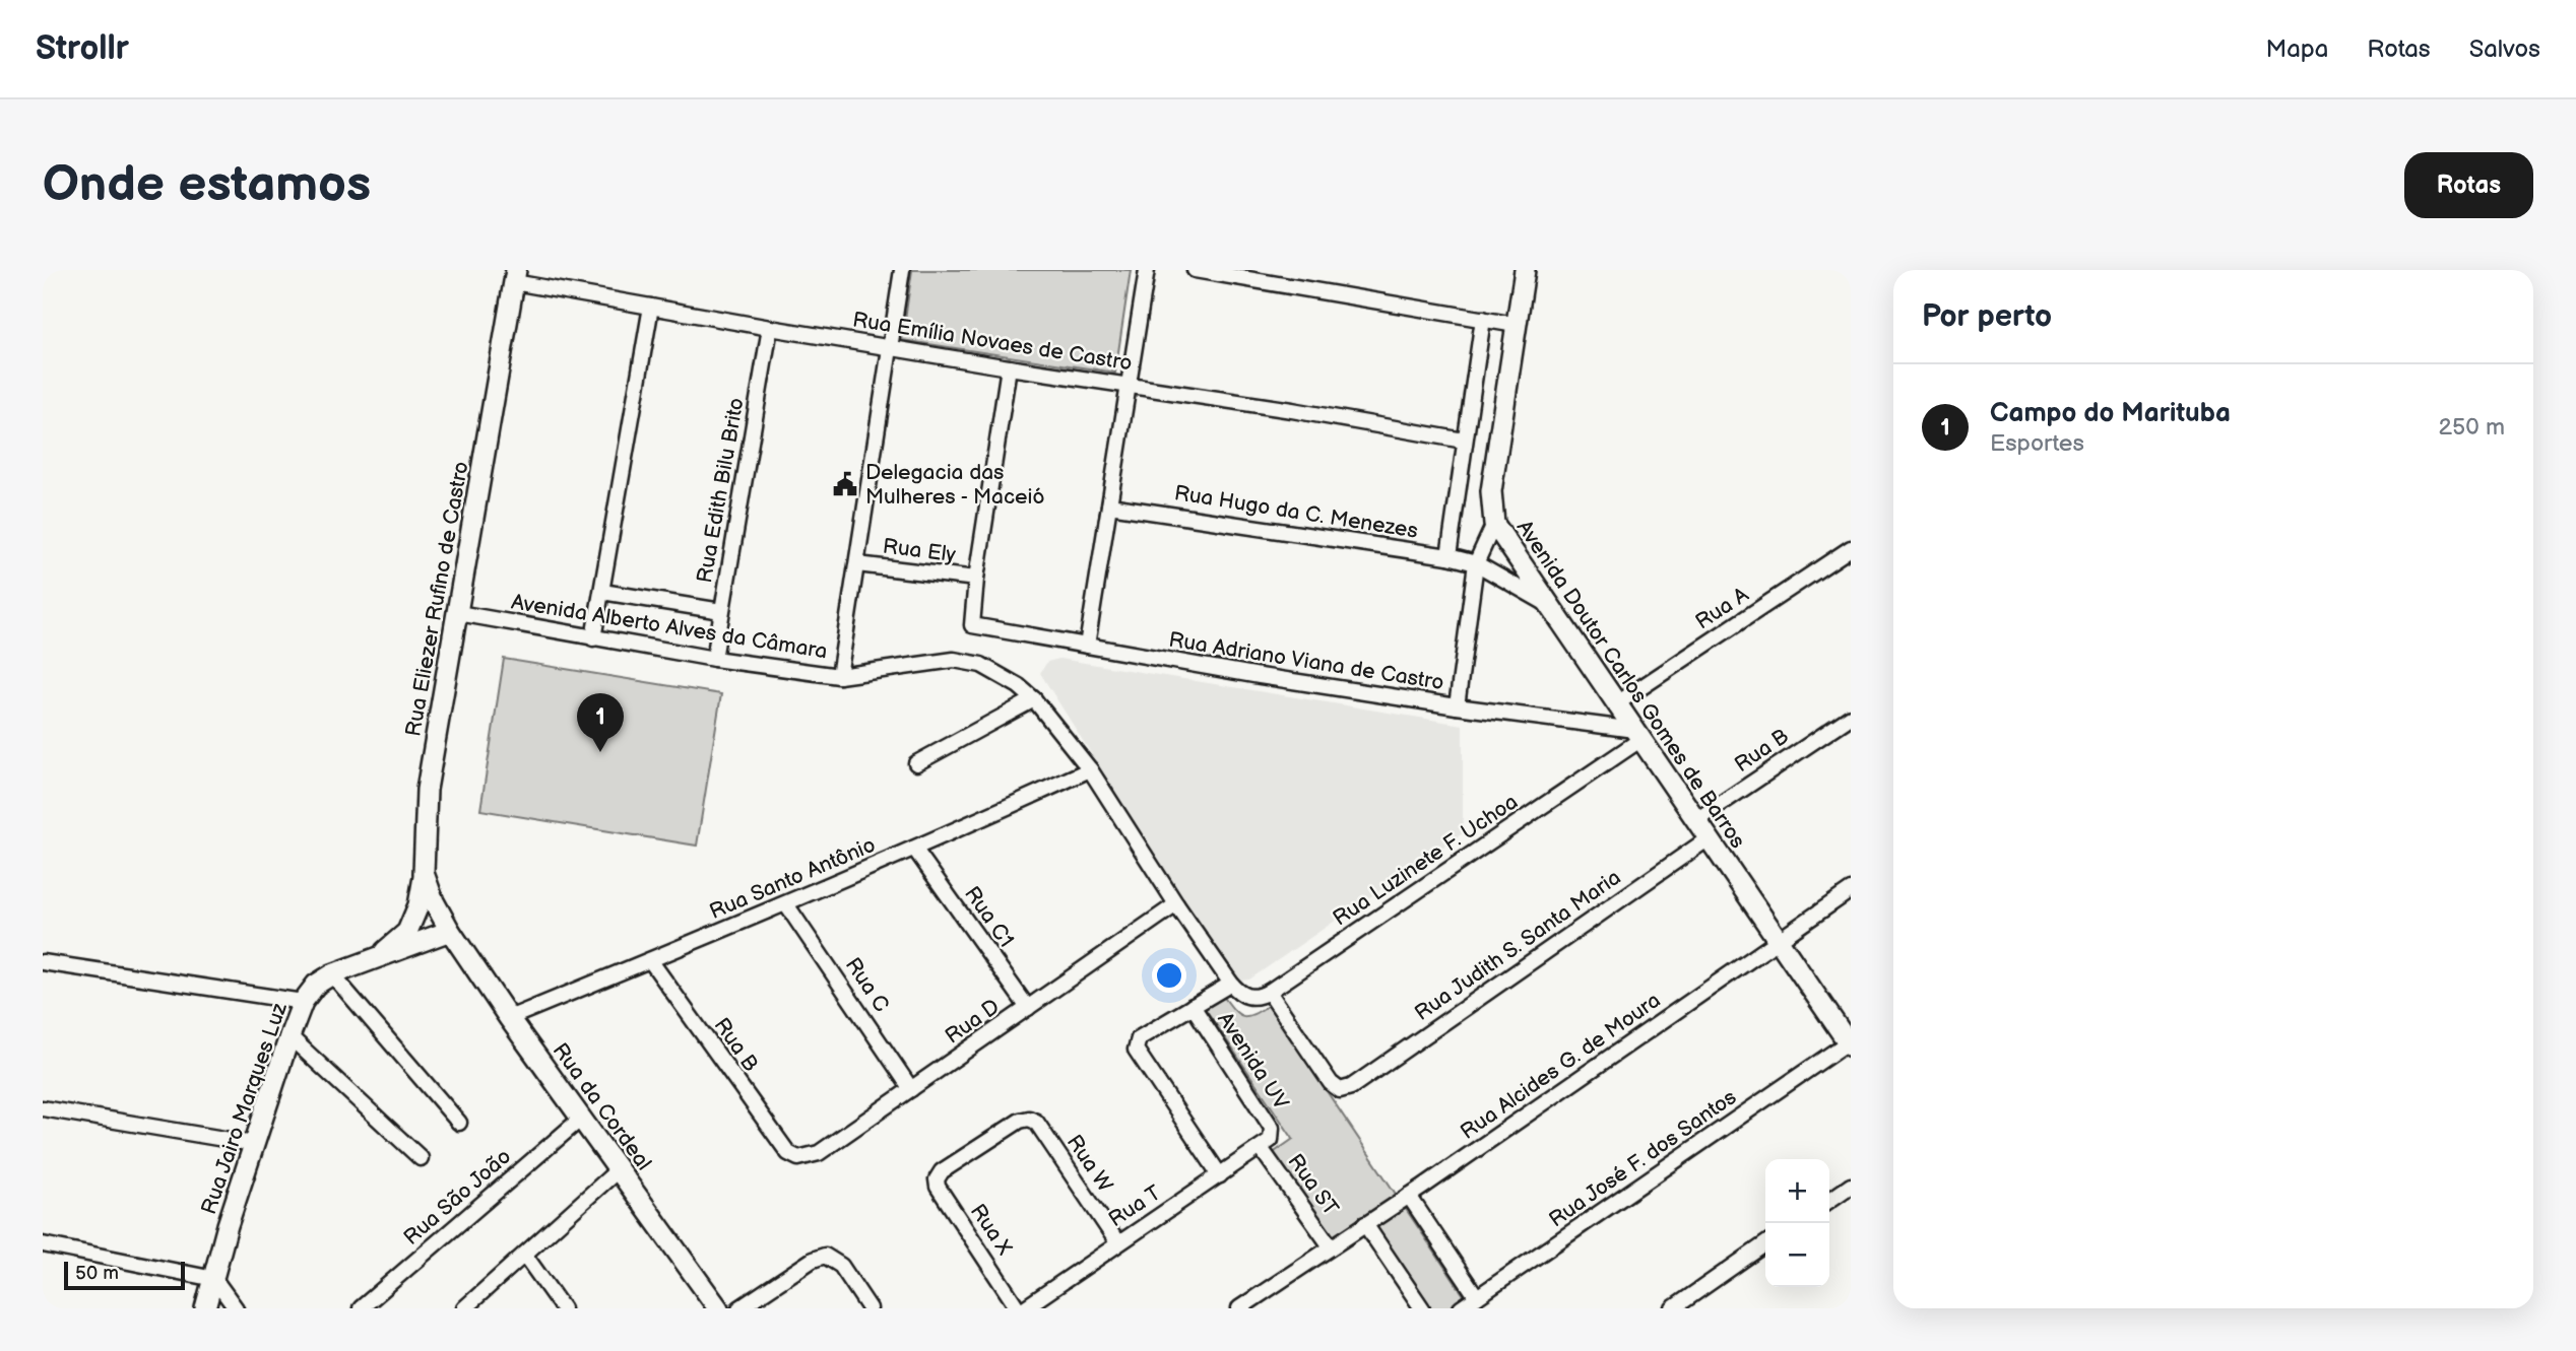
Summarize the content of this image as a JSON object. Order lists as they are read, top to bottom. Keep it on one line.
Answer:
{"streets":{"street":["Rua Emília Novaes de Castro","Rua Edith Bilu Brito","Rua Hugo da C. Menezes","Rua Ely","Rua Eliezer Rufino de Castro","Rua A","Avenida Alberto Alves da Câmara","Rua Adriano Viana de Castro","Avenida Doutor Carlos Gomes de Barros","Rua B","Rua Luzinete F. Uchoa","Rua Santo Antônio","Rua C1","Rua Judith S. Santa Maria","Rua C","Rua D","Avenida UV","Rua Alcides G. de Moura","Rua da Cordeal","Rua Jairo Marques Luz","Rua José F. dos Santos","Rua W","Rua ST","Rua São João","Rua T","Rua X"]},"crossings":[["Rua Emília Novaes de Castro","Rua Edith Bilu Brito"],["Rua Emília Novaes de Castro","Rua Eliezer Rufino de Castro"],["Rua Edith Bilu Brito","Avenida Alberto Alves da Câmara"],["Rua Hugo da C. Menezes","Avenida Doutor Carlos Gomes de Barros"],["Rua Ely","Rua Adriano Viana de Castro"],["Rua Eliezer Rufino de Castro","Avenida Alberto Alves da Câmara"],["Rua Eliezer Rufino de Castro","Rua da Cordeal"],["Rua Eliezer Rufino de Castro","Rua Jairo Marques Luz"],["Rua A","Avenida Doutor Carlos Gomes de Barros"],["Avenida Alberto Alves da Câmara","Rua Santo Antônio"],["Avenida Alberto Alves da Câmara","Rua D"],["Rua Adriano Viana de Castro","Avenida Doutor Carlos Gomes de Barros"],["Rua Adriano Viana de Castro","Rua Luzinete F. Uchoa"],["Avenida Doutor Carlos Gomes de Barros","Rua B"],["Avenida Doutor Carlos Gomes de Barros","Rua Luzinete F. Uchoa"],["Avenida Doutor Carlos Gomes de Barros","Rua Judith S. Santa Maria"],["Avenida Doutor Carlos Gomes de Barros","Rua Alcides G. de Moura"],["Avenida Doutor Carlos Gomes de Barros","Rua José F. dos Santos"],["Rua B","Rua Santo Antônio"],["Rua B","Rua D"],["Rua Luzinete F. Uchoa","Rua Judith S. Santa Maria"],["Rua Santo Antônio","Rua C1"],["Rua Santo Antônio","Rua C"],["Rua Santo Antônio","Rua da Cordeal"],["Rua C1","Rua D"],["Rua C","Rua D"],["Avenida UV","Rua ST"],["Avenida UV","Rua T"],["Rua Alcides G. de Moura","Rua ST"],["Rua da Cordeal","Rua Jairo Marques Luz"],["Rua da Cordeal","Rua São João"],["Rua W","Rua T"],["Rua W","Rua X"],["Rua ST","Rua T"]],"places":{"public building":["Delegacia das Mulheres - Maceió"]},"scale_bar":"50 m","page":{"header":"Strollr","nav":["Mapa","Rotas","Salvos"],"buttons":"Rotas","title":"Onde estamos","heading":"Por perto","list":[{"mark":"1","name":"Campo do Marituba","note":"Esportes","value":"250 m"}],"pins":"1","map_buttons":["+","−"],"scale":"50 m"}}
